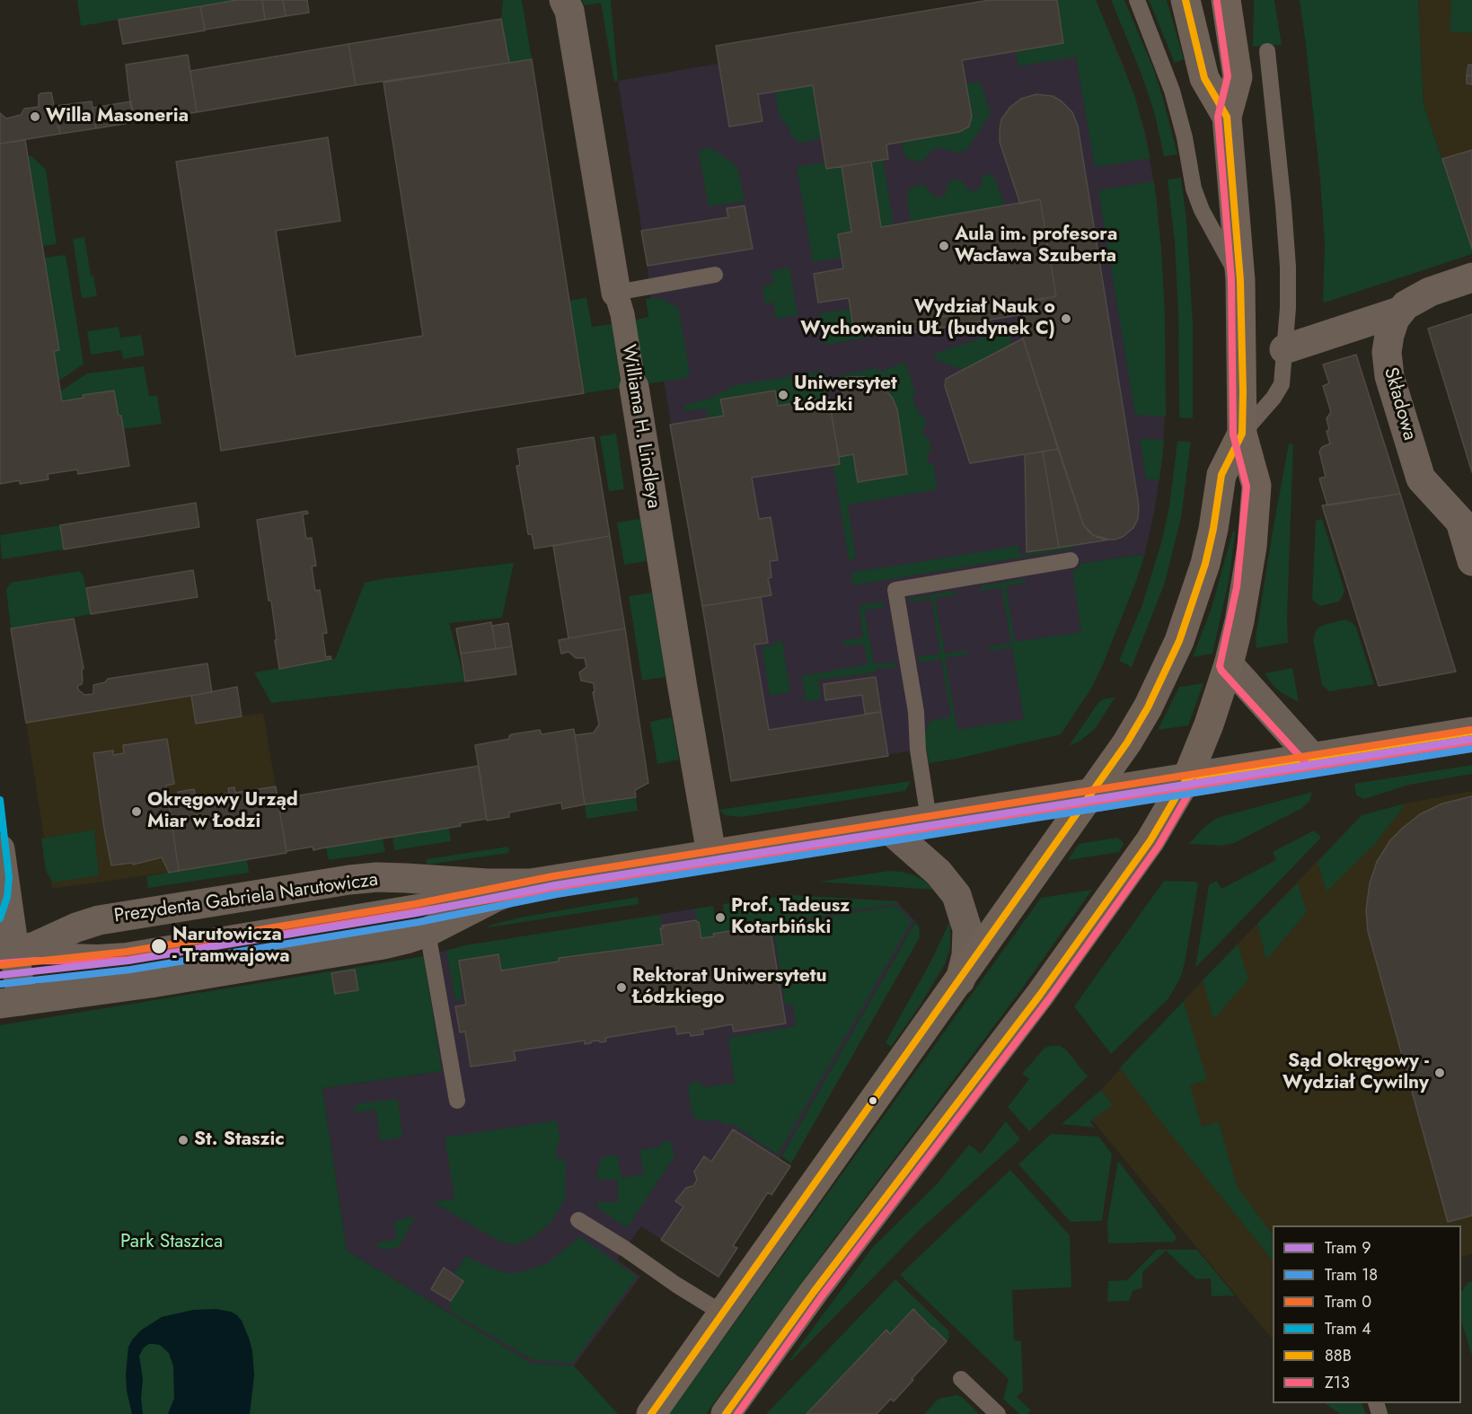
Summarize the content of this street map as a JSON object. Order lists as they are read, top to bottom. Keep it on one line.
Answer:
{"streets":{"street":["Składowa","Williama H. Lindleya","Prezydenta Gabriela Narutowicza"]},"crossings":[["Williama H. Lindleya","Prezydenta Gabriela Narutowicza"]],"parks":["Park Staszica"],"places":["Willa Masoneria","Aula im. profesora Wacława Szuberta","Wydział Nauk o Wychowaniu UŁ (budynek C)","Uniwersytet Łódzki","Okręgowy Urząd Miar w Łodzi","Prof. Tadeusz Kotarbiński","Narutowicza - Tramwajowa","Rektorat Uniwersytetu Łódzkiego","Sąd Okręgowy - Wydział Cywilny","St. Staszic"],"lines":["transit line 88B","transit line Z13","tram line 0","tram line 9","tram line 18","tram line 4"],"legend":["Tram 9","Tram 18","Tram 0","Tram 4","88B","Z13"]}
